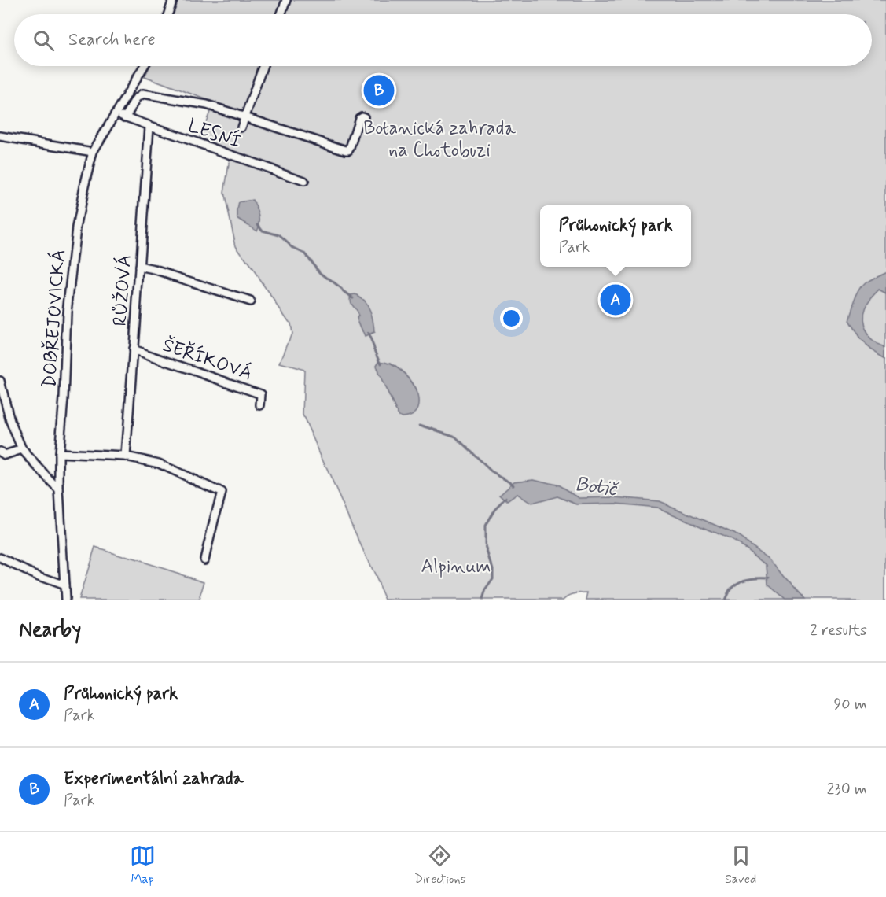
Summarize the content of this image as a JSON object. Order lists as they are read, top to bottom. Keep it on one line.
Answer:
{"streets":{"street":["LESNÍ","RŮŽOVÁ","DOBŘEJOVICKÁ","ŠEŘÍKOVÁ"]},"crossings":[["LESNÍ","RŮŽOVÁ"],["LESNÍ","DOBŘEJOVICKÁ"],["RŮŽOVÁ","ŠEŘÍKOVÁ"]],"water":["Botič"],"parks":["Botanická zahrada na Chotobuzi","Alpinum"],"page":{"search":"Search here","pins":["B","A"],"popup":["Průhonický park","Park"],"heading":["Nearby","2 results"],"list":[{"mark":"A","name":"Průhonický park","note":"Park","value":"90 m"},{"mark":"B","name":"Experimentální zahrada","note":"Park","value":"230 m"}],"nav":["Map","Directions","Saved"]}}
